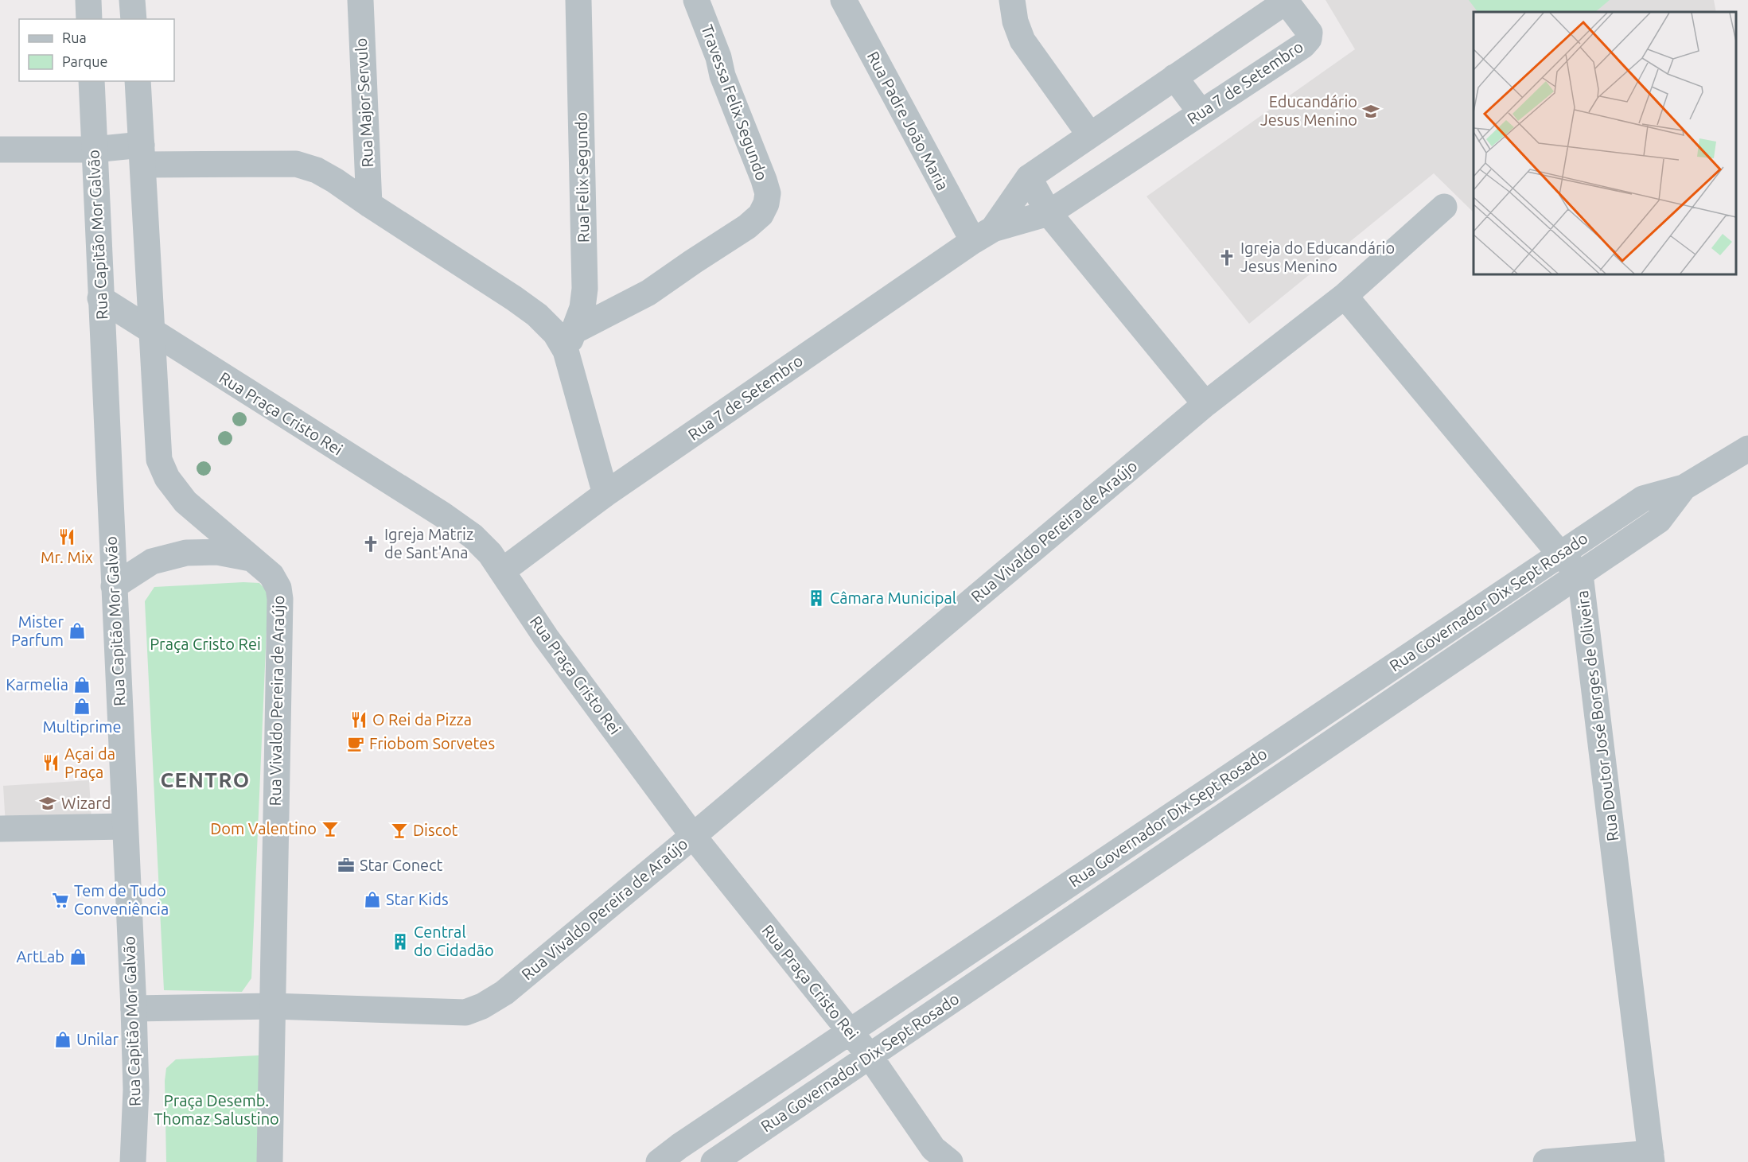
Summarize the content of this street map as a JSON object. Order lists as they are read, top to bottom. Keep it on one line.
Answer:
{"streets":{"street":["Rua 7 de Setembro","Rua Major Servulo","Travessa Felix Segundo","Rua Padre João Maria","Rua Felix Segundo","Rua Capitão Mor Galvão","Rua Praça Cristo Rei","Rua Vivaldo Pereira de Araújo","Rua Governador Dix Sept Rosado","Rua Doutor José Borges de Oliveira"]},"crossings":[["Rua 7 de Setembro","Rua Padre João Maria"],["Rua 7 de Setembro","Rua Praça Cristo Rei"],["Travessa Felix Segundo","Rua Felix Segundo"],["Rua Capitão Mor Galvão","Rua Praça Cristo Rei"],["Rua Praça Cristo Rei","Rua Vivaldo Pereira de Araújo"],["Rua Praça Cristo Rei","Rua Governador Dix Sept Rosado"],["Rua Vivaldo Pereira de Araújo","Rua Doutor José Borges de Oliveira"],["Rua Governador Dix Sept Rosado","Rua Doutor José Borges de Oliveira"]],"districts":["CENTRO"],"parks":["Praça Cristo Rei","Praça Desemb. Thomaz Salustino"],"places":{"school or university":["Educandário Jesus Menino","Wizard"],"church":["Igreja do Educandário Jesus Menino","Igreja Matriz de Sant'Ana"],"restaurant":["Mr. Mix","O Rei da Pizza","Açai da Praça"],"building":["Câmara Municipal","Central do Cidadão"],"shop":["Mister Parfum","Karmelia","Multiprime","Star Kids","ArtLab","Unilar"],"cafe":["Friobom Sorvetes"],"bar":["Dom Valentino","Discot"],"office":["Star Conect"],"supermarket":["Tem de Tudo Conveniência"]},"legend":["Rua","Parque"]}
